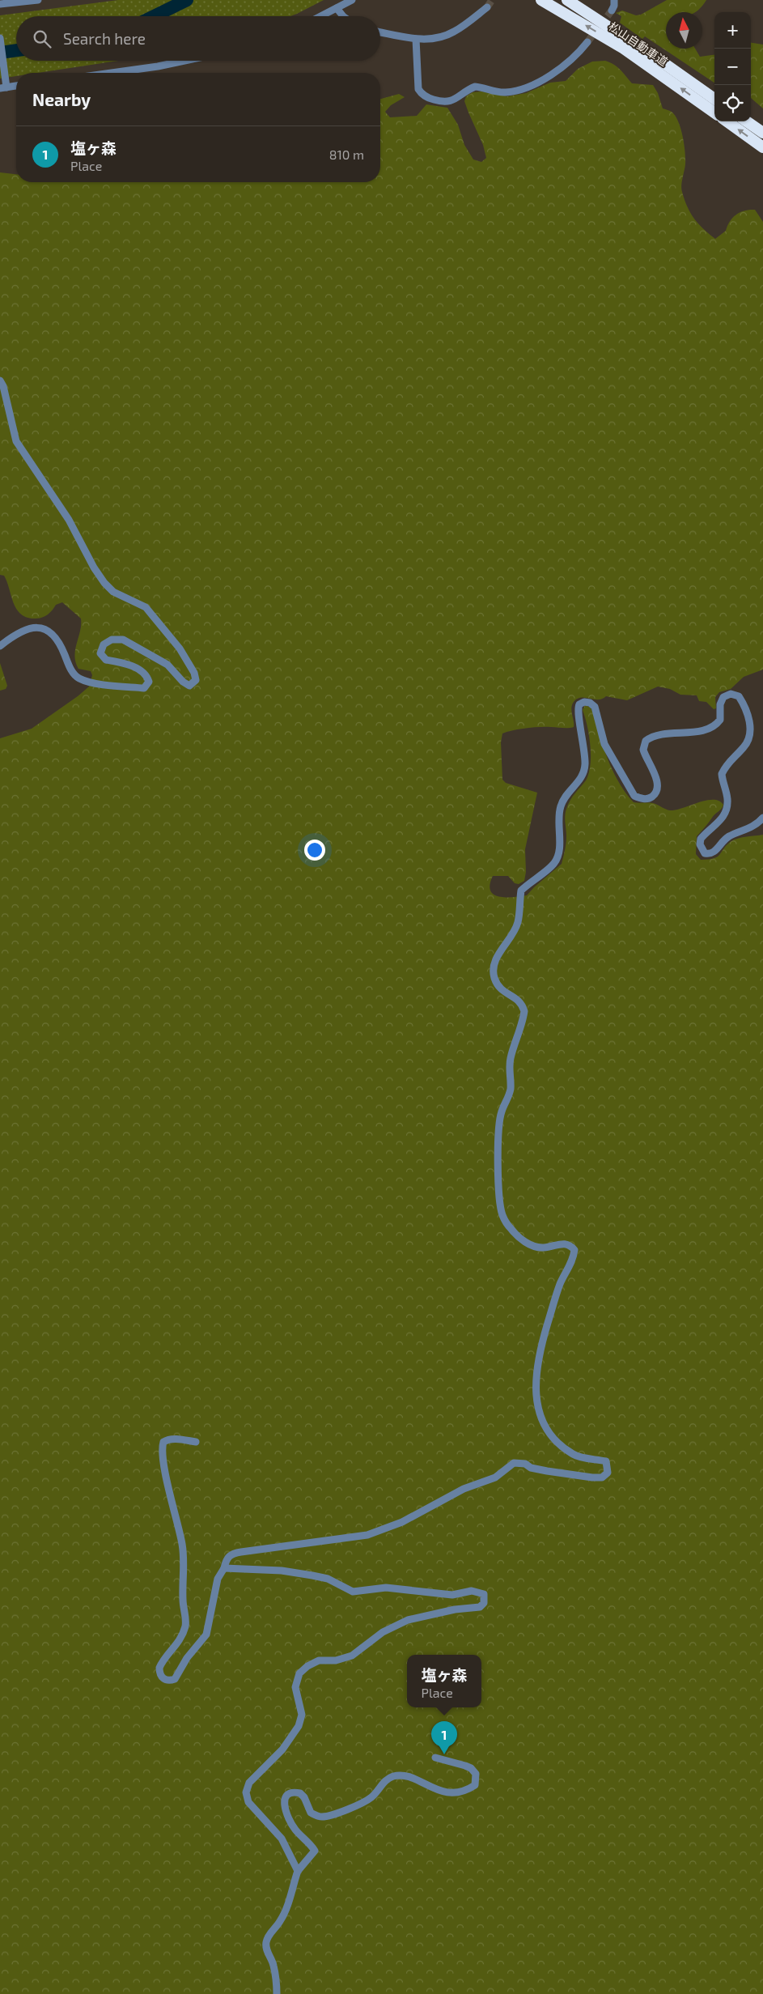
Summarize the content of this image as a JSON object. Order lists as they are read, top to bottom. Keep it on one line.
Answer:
{"streets":{"highway":["松山自動車道"]},"north":"top","page":{"map_buttons":["+","−"],"search":"Search here","heading":"Nearby","list":[{"mark":"1","name":"塩ヶ森","note":"Place","value":"810 m"}],"popup":["塩ヶ森","Place"],"pins":"1"}}
